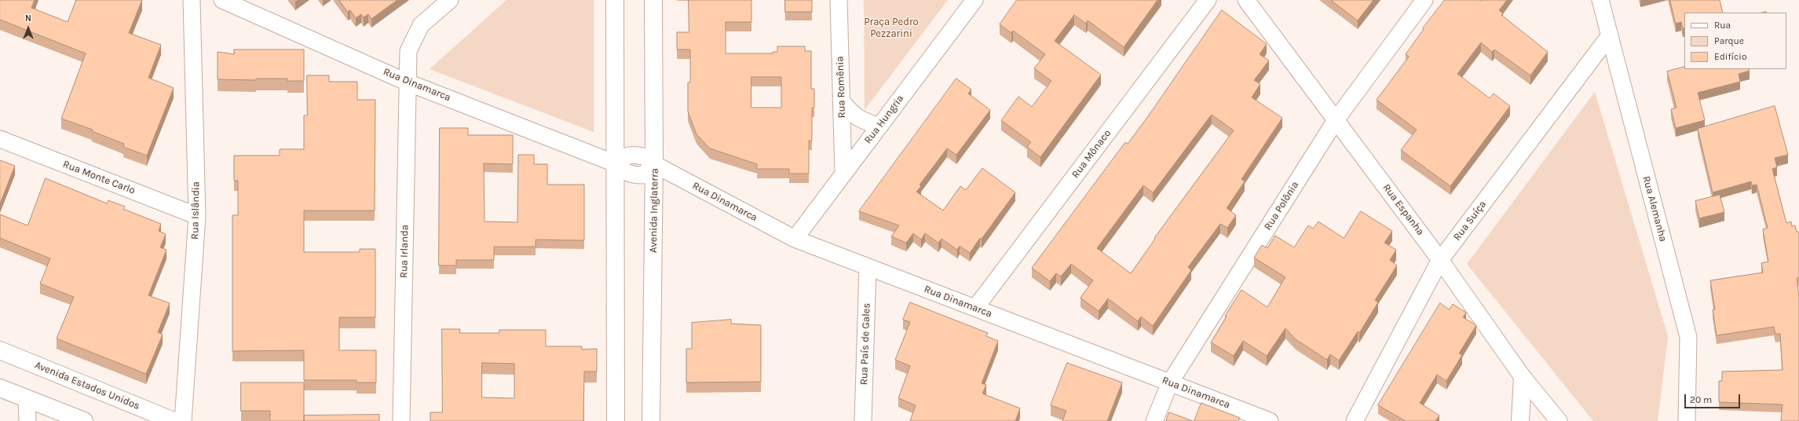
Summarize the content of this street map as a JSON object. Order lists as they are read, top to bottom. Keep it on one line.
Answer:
{"streets":{"main road":["Avenida Inglaterra","Avenida Estados Unidos"],"street":["Rua Dinamarca","Rua Romênia","Rua Hungria","Rua Mônaco","Rua Monte Carlo","Rua Polônia","Rua Alemanha","Rua Espanha","Rua Islândia","Rua Suíça","Rua Irlanda","Rua País de Gales"]},"crossings":[["Rua Dinamarca","Rua Hungria"],["Rua Dinamarca","Rua Mônaco"],["Rua Dinamarca","Rua Polônia"],["Rua Dinamarca","Avenida Inglaterra"],["Rua Dinamarca","Rua Irlanda"],["Rua Dinamarca","Rua País de Gales"],["Rua Romênia","Rua Hungria"],["Rua Monte Carlo","Rua Islândia"],["Rua Polônia","Rua Espanha"],["Rua Alemanha","Rua Suíça"],["Rua Espanha","Rua Suíça"]],"parks":["Praça Pedro Pezzarini"],"legend":["Rua","Parque","Edifício"],"scale_bar":"20 m","north":"top"}
